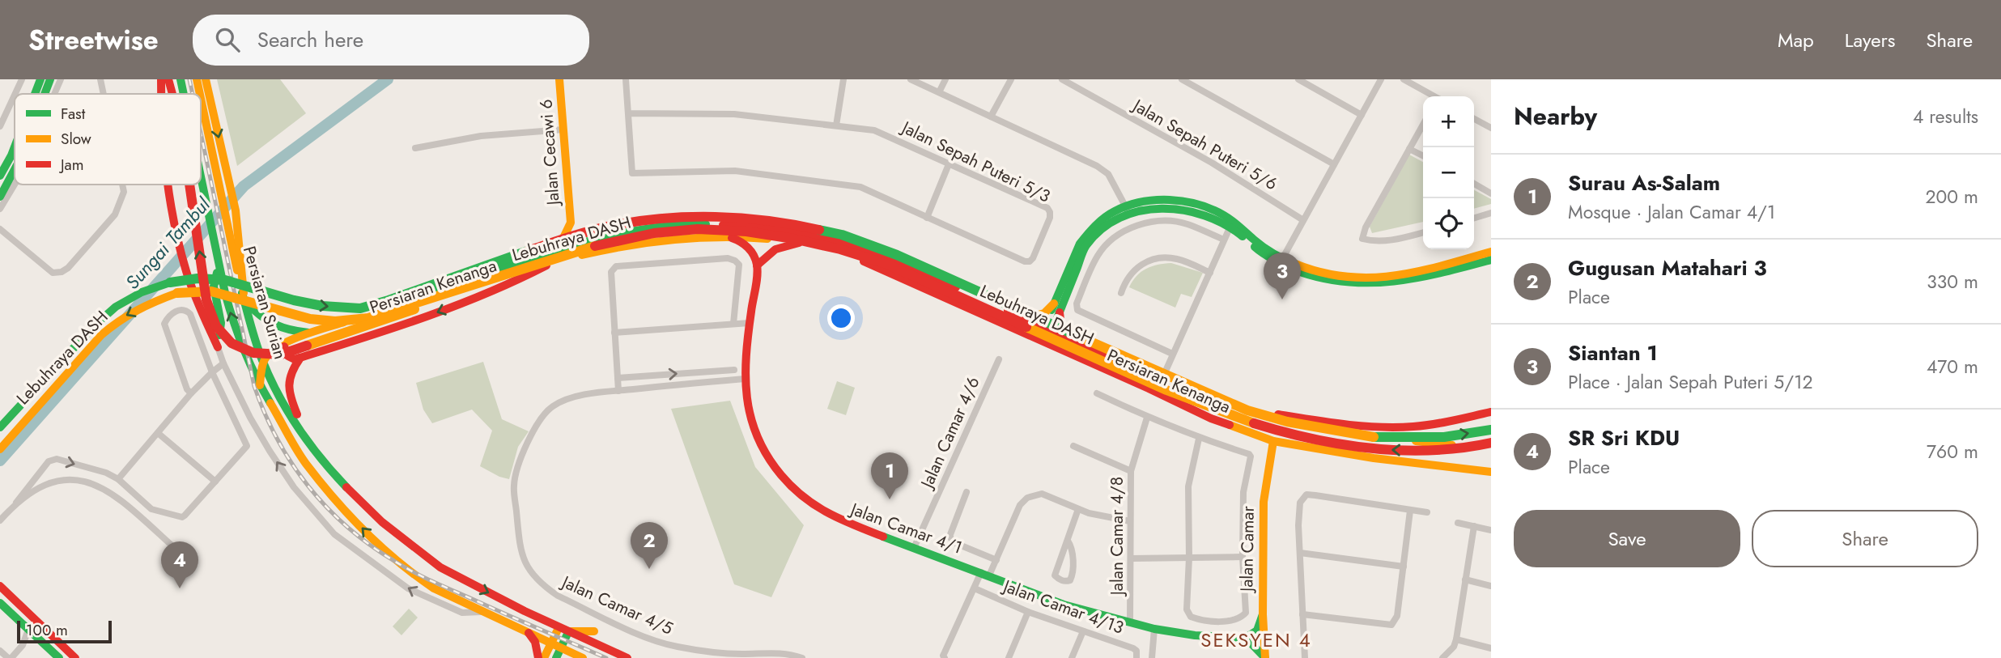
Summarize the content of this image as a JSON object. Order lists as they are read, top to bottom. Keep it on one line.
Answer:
{"streets":{"main road":["Jalan Cecawi 6","Lebuhraya DASH","Persiaran Kenanga","Persiaran Surian","Jalan Camar 4/1","Jalan Camar"],"street":["Jalan Sepah Puteri 5/6","Jalan Sepah Puteri 5/3","Jalan Camar 4/6","Jalan Camar 4/8","Jalan Camar 4/5","Jalan Camar 4/13"]},"crossings":[["Persiaran Kenanga","Jalan Camar"],["Jalan Camar 4/6","Jalan Camar 4/1"],["Jalan Camar 4/1","Jalan Camar 4/8"],["Jalan Camar 4/1","Jalan Camar 4/5"]],"districts":["SEKSYEN 4"],"water":["Sungai Tambul"],"legend":["Fast","Slow","Jam"],"scale_bar":"100 m","page":{"header":"Streetwise","search":"Search here","nav":["Map","Layers","Share"],"heading":["Nearby","4 results"],"map_buttons":["+","−"],"list":[{"mark":"1","name":"Surau As-Salam","note":"Mosque · Jalan Camar 4/1","value":"200 m"},{"mark":"2","name":"Gugusan Matahari 3","note":"Place","value":"330 m"},{"mark":"3","name":"Siantan 1","note":"Place · Jalan Sepah Puteri 5/12","value":"470 m"},{"mark":"4","name":"SR Sri KDU","note":"Place","value":"760 m"}],"pins":["3","1","2","4"],"buttons":["Save","Share"],"scale":"100 m"}}
